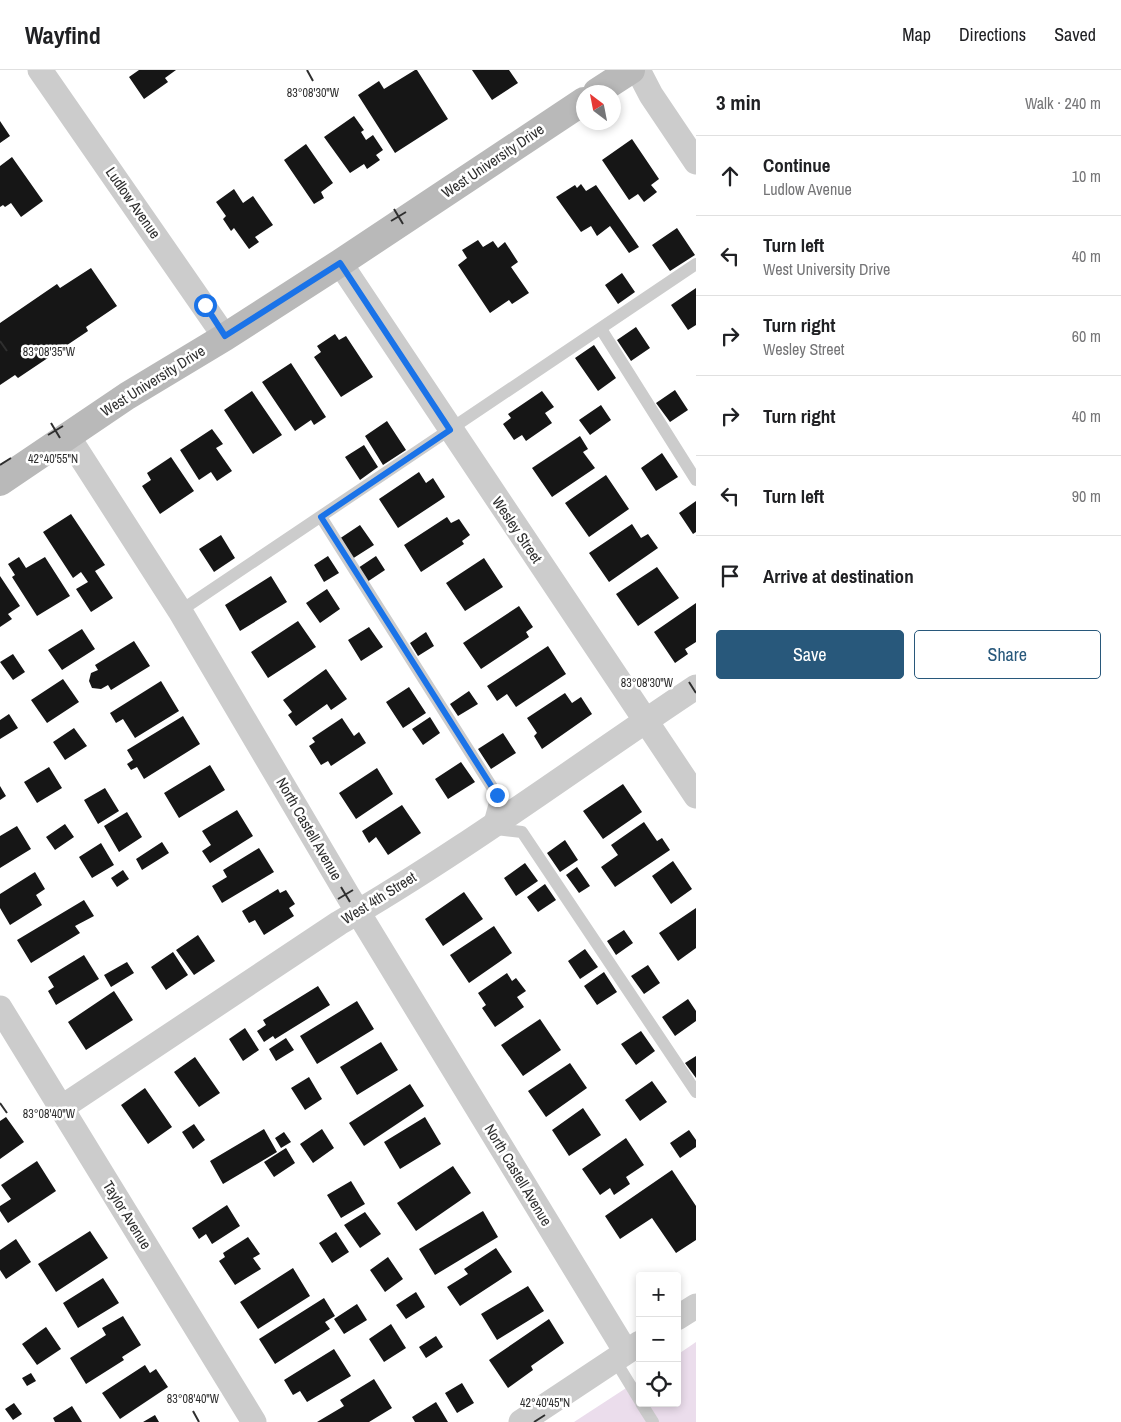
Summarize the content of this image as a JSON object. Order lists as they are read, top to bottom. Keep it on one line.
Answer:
{"streets":{"main road":["West University Drive"],"street":["Ludlow Avenue","Wesley Street","North Castell Avenue","West 4th Street","Taylor Avenue"]},"crossings":[["West University Drive","Ludlow Avenue"],["West University Drive","Wesley Street"],["West University Drive","North Castell Avenue"],["Wesley Street","West 4th Street"],["North Castell Avenue","West 4th Street"],["West 4th Street","Taylor Avenue"]],"north":"top left","page":{"header":"Wayfind","nav":["Map","Directions","Saved"],"heading":["3 min","Walk · 240 m"],"list":[["Continue","Ludlow Avenue","10 m"],["Turn left","West University Drive","40 m"],["Turn right","Wesley Street","60 m"],["Turn right","40 m"],["Turn left","90 m"],"Arrive at destination"],"buttons":["Save","Share"],"map_buttons":["+","−"]},"coordinates":["83°08'30\"W","83°08'35\"W","42°40'55\"N","83°08'40\"W","42°40'45\"N"]}
